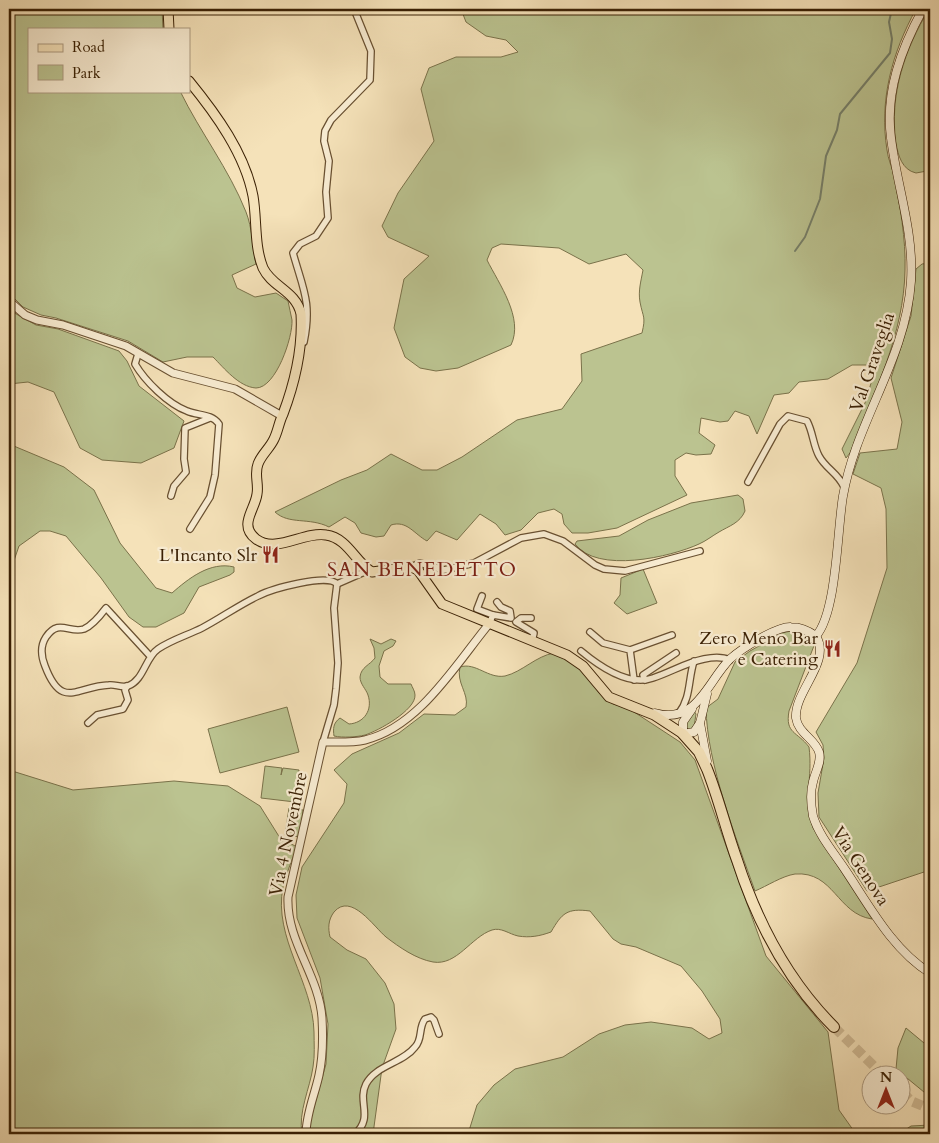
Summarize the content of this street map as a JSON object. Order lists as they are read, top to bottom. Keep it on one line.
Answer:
{"streets":{"main road":["Val Graveglia","Via Genova"],"street":["Via 4 Novembre"]},"crossings":[["Val Graveglia","Via Genova"]],"districts":["SAN BENEDETTO"],"places":{"restaurant":["L'Incanto Slr","Zero Meno Bar e Catering"]},"legend":["Road","Park"],"north":"top"}
